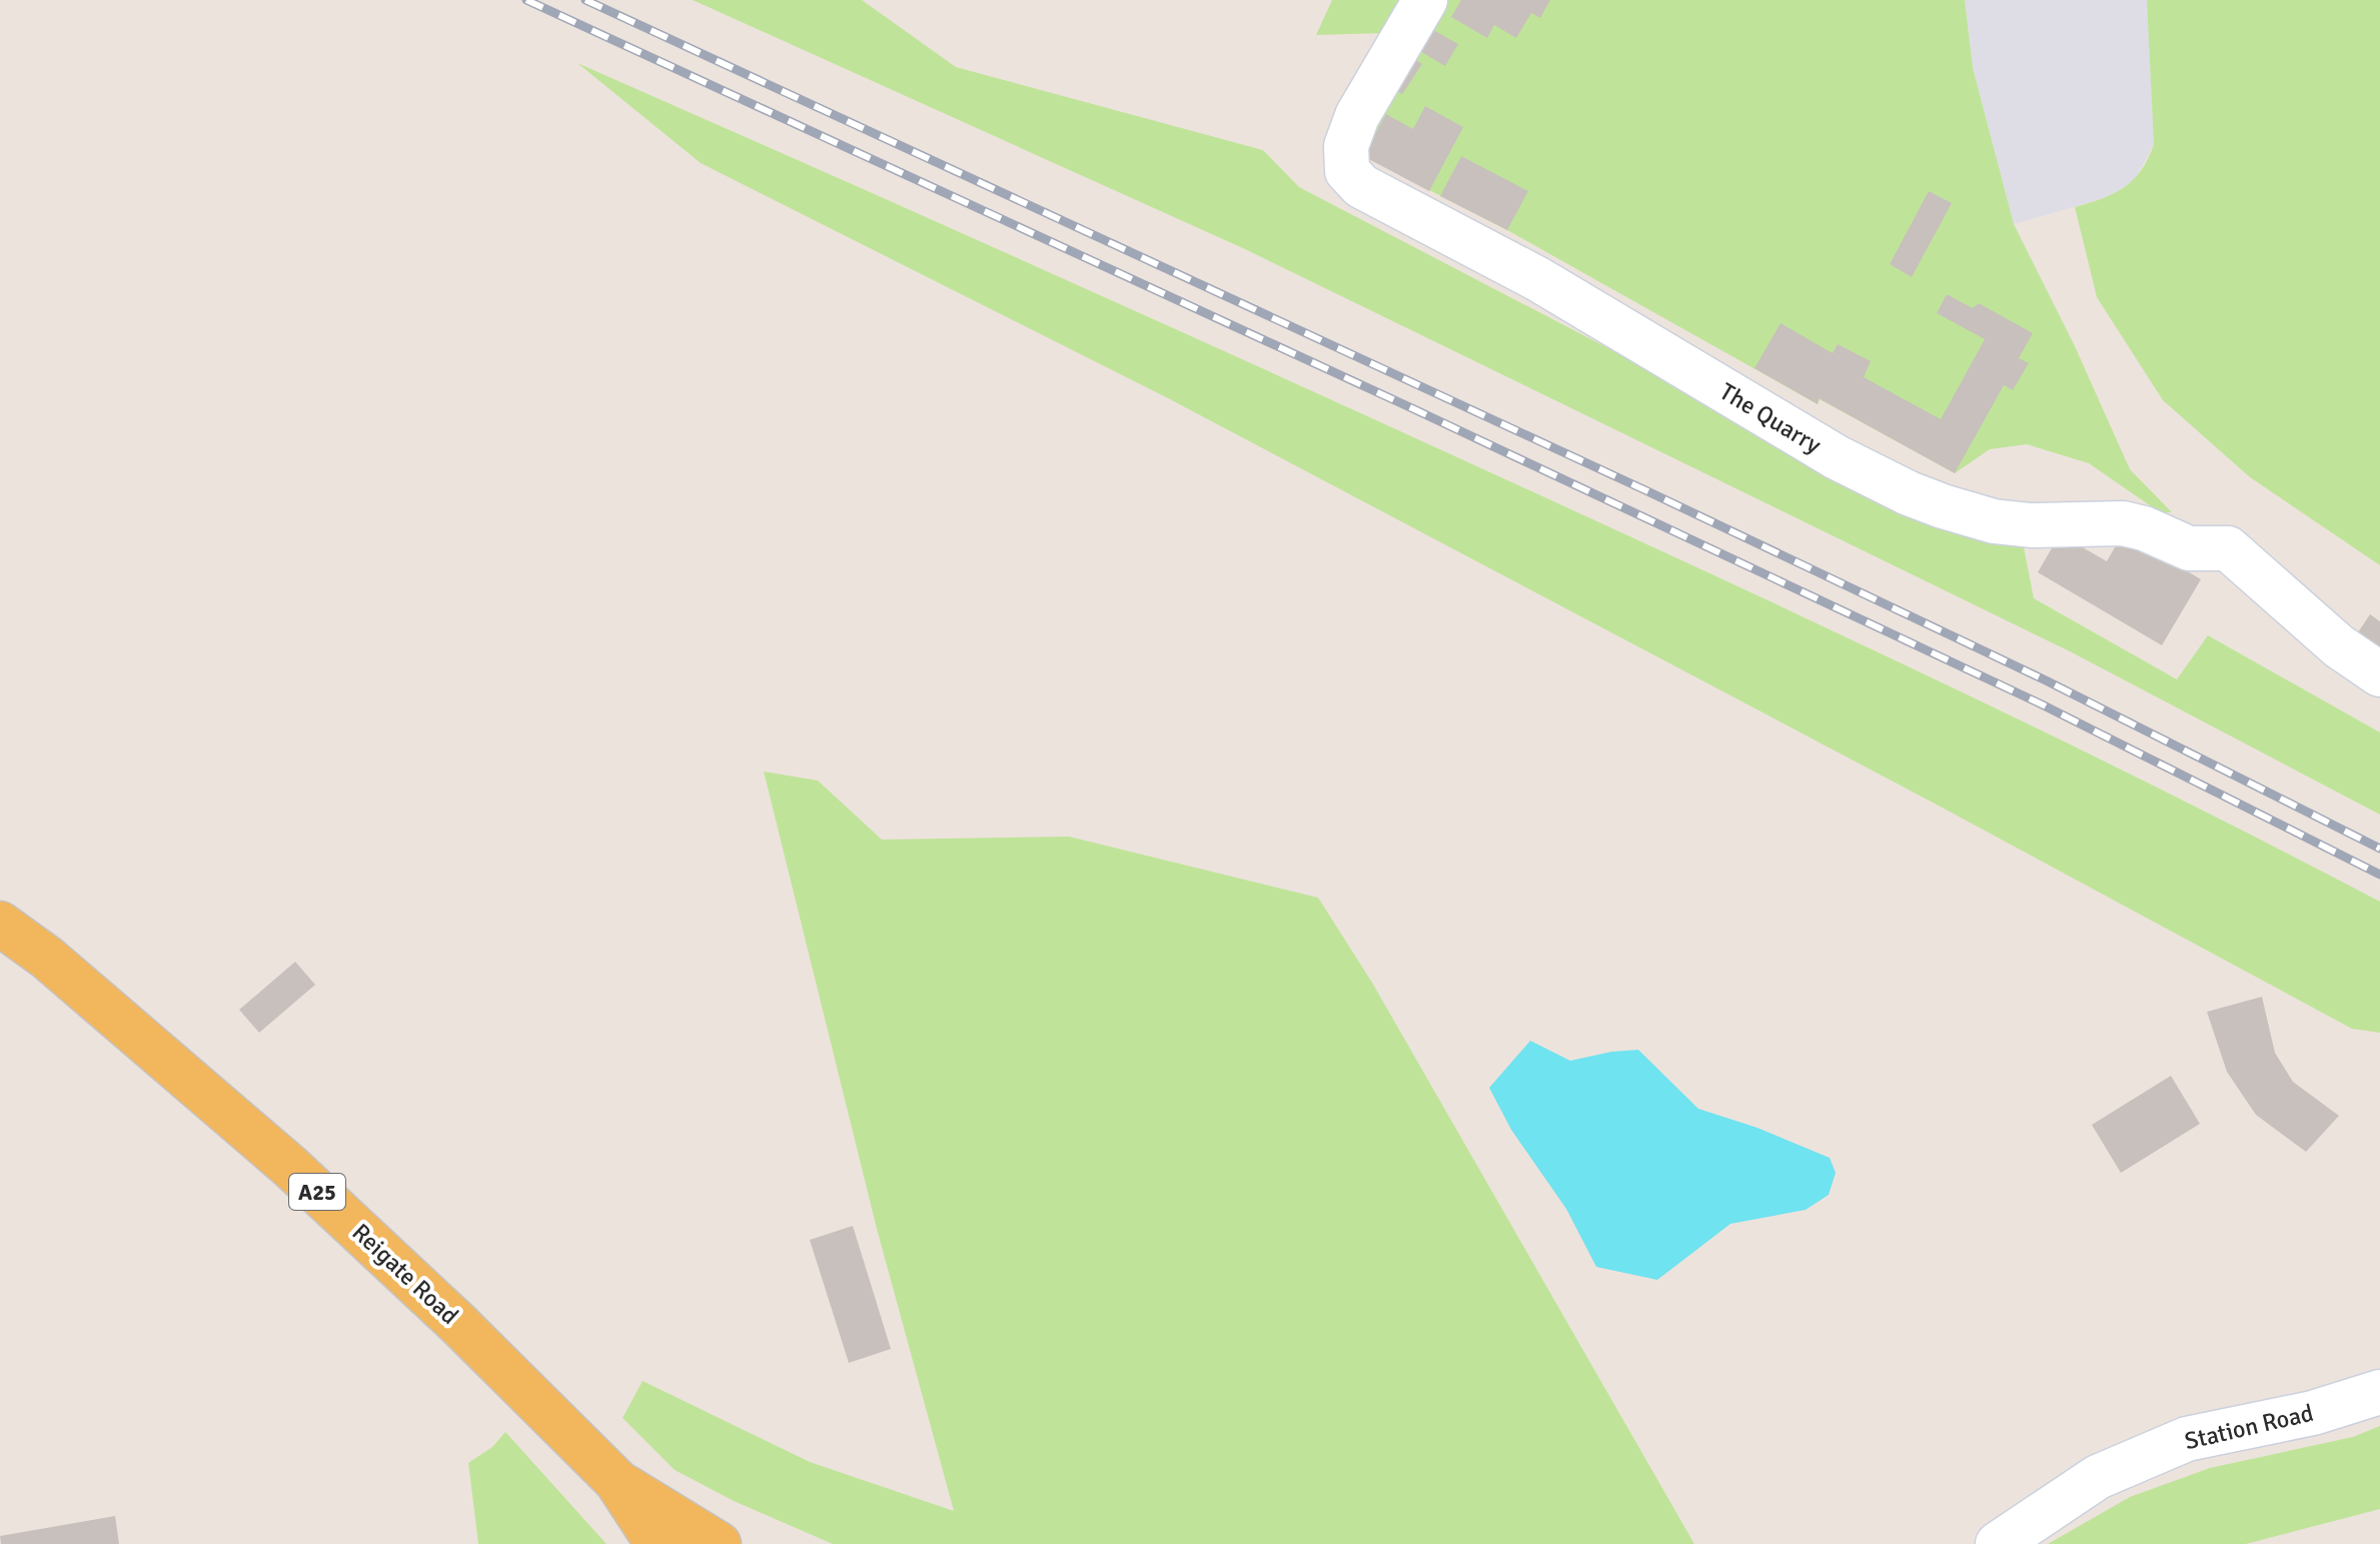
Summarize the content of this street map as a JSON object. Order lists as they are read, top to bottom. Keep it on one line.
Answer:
{"streets":{"main road":["A25","Reigate Road"],"street":["The Quarry","Station Road"]}}
